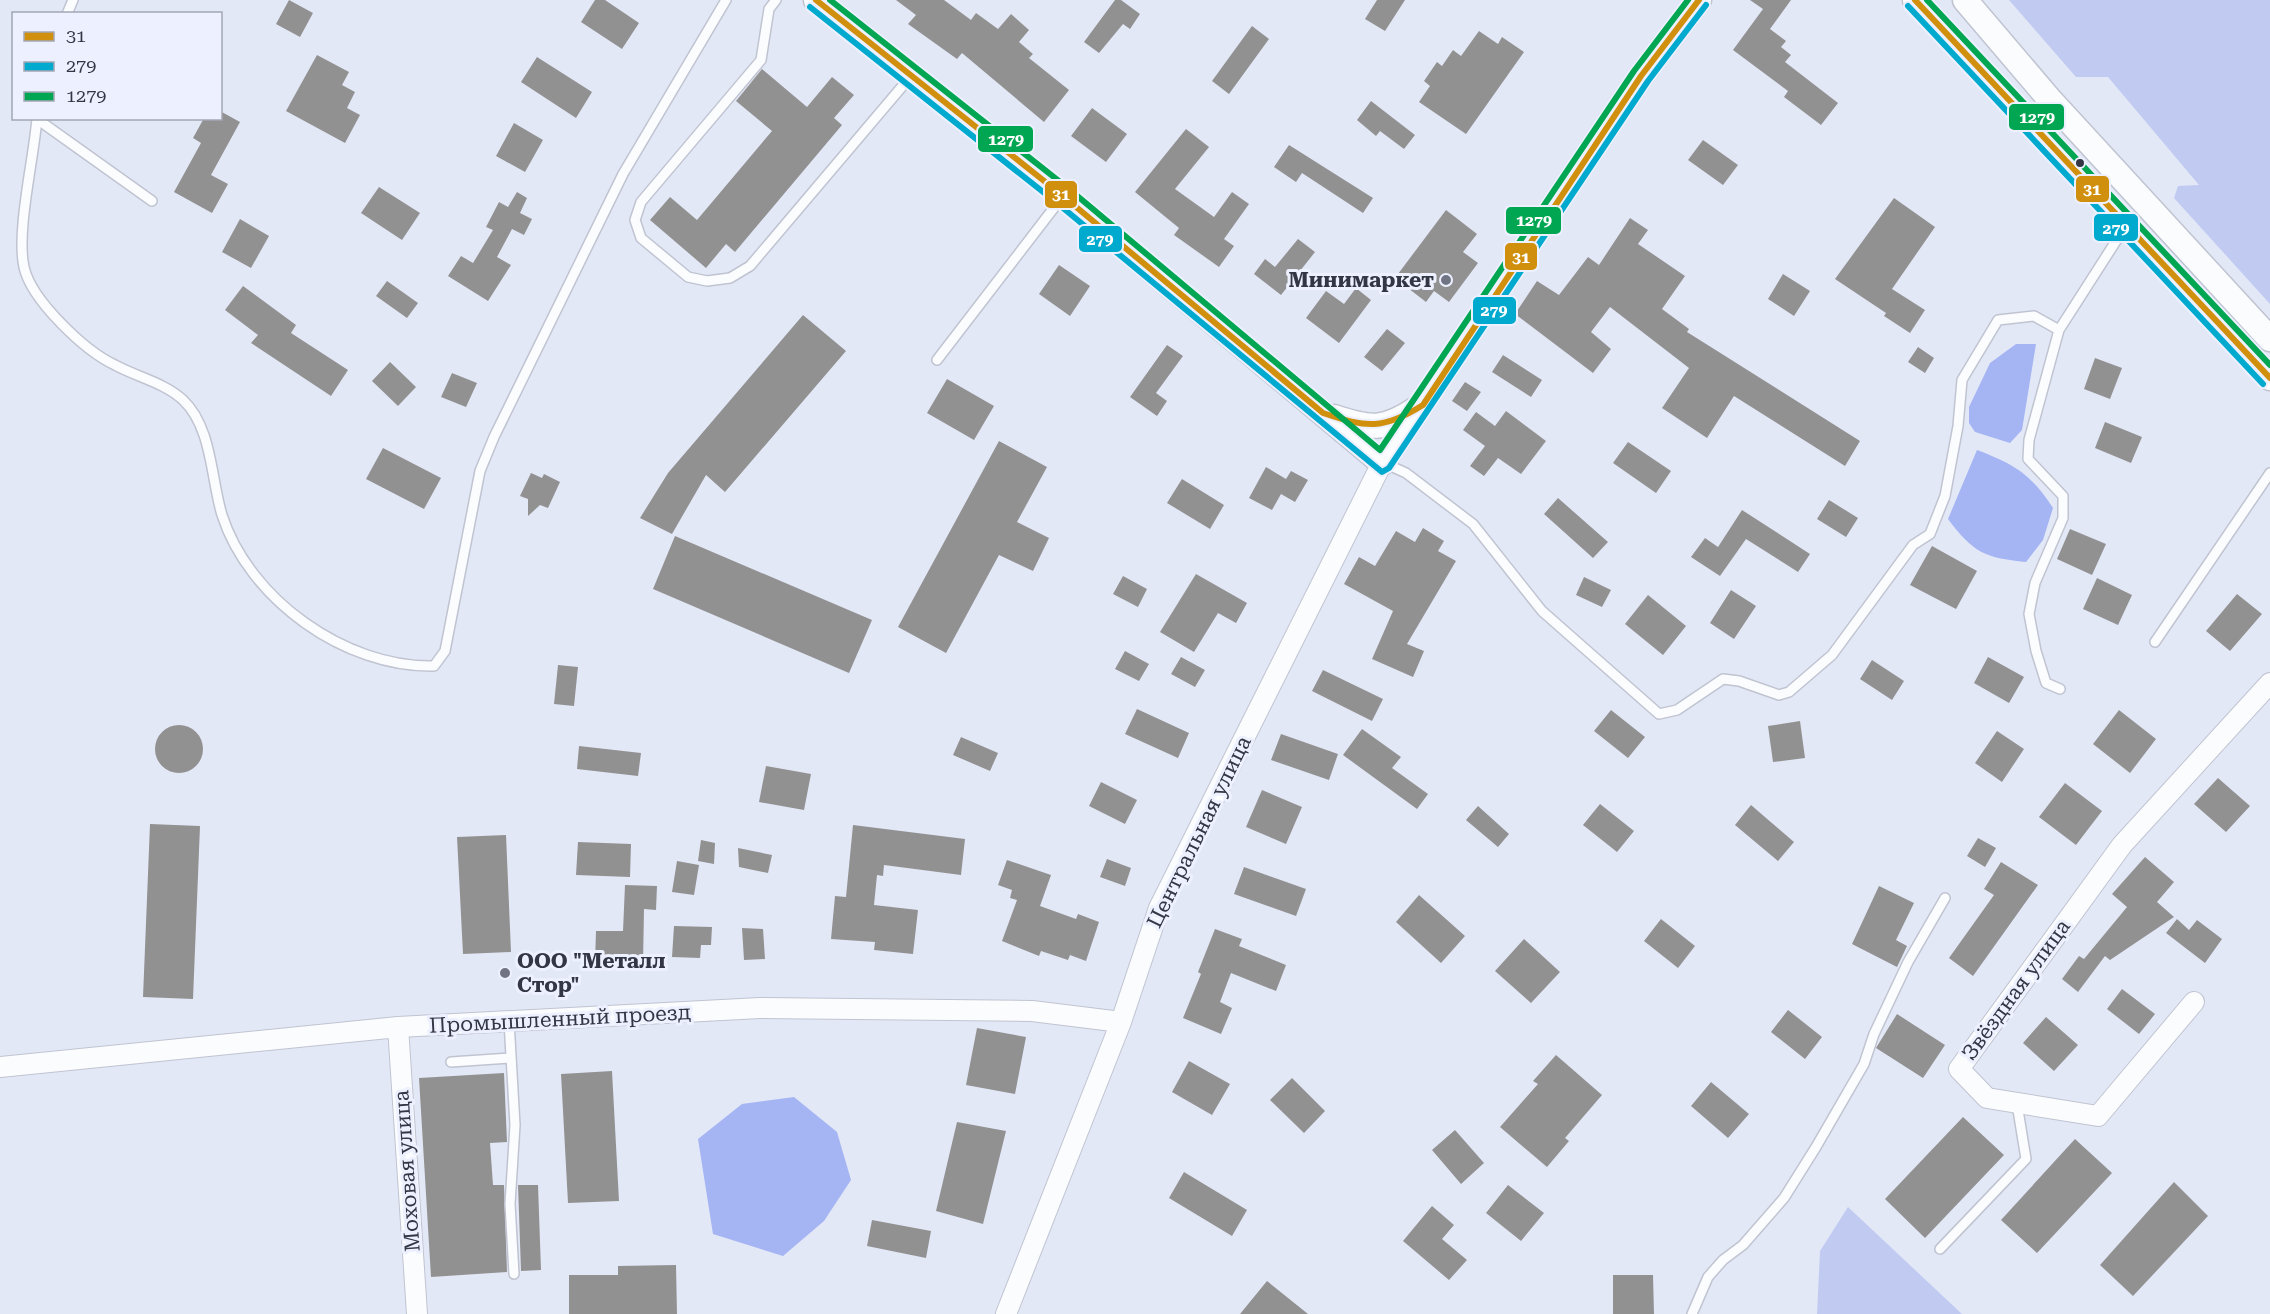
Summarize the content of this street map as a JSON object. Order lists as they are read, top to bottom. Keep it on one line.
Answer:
{"streets":{"street":["Центральная улица","Звёздная улица","Промышленный проезд","Моховая улица"]},"crossings":[["Центральная улица","Промышленный проезд"],["Промышленный проезд","Моховая улица"]],"places":["Минимаркет","ООО \"Металл Стор\""],"lines":["transit line 31","transit line 1279","transit line 279"],"legend":["31","279","1279"]}
